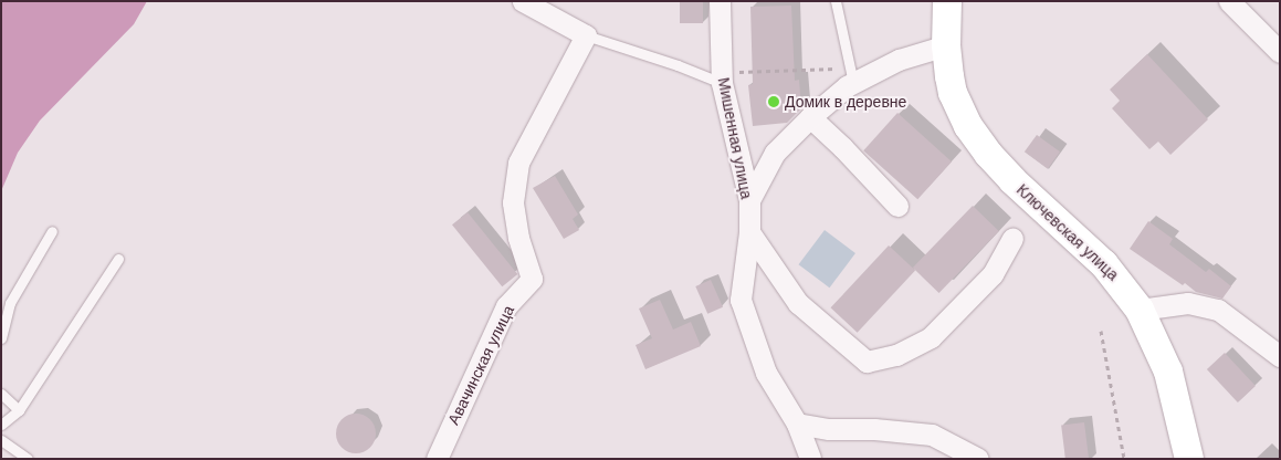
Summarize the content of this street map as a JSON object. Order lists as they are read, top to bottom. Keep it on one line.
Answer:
{"streets":{"main road":["Ключевская улица"],"street":["Мишенная улица","Авачинская улица"]},"places":["Домик в деревне"]}
